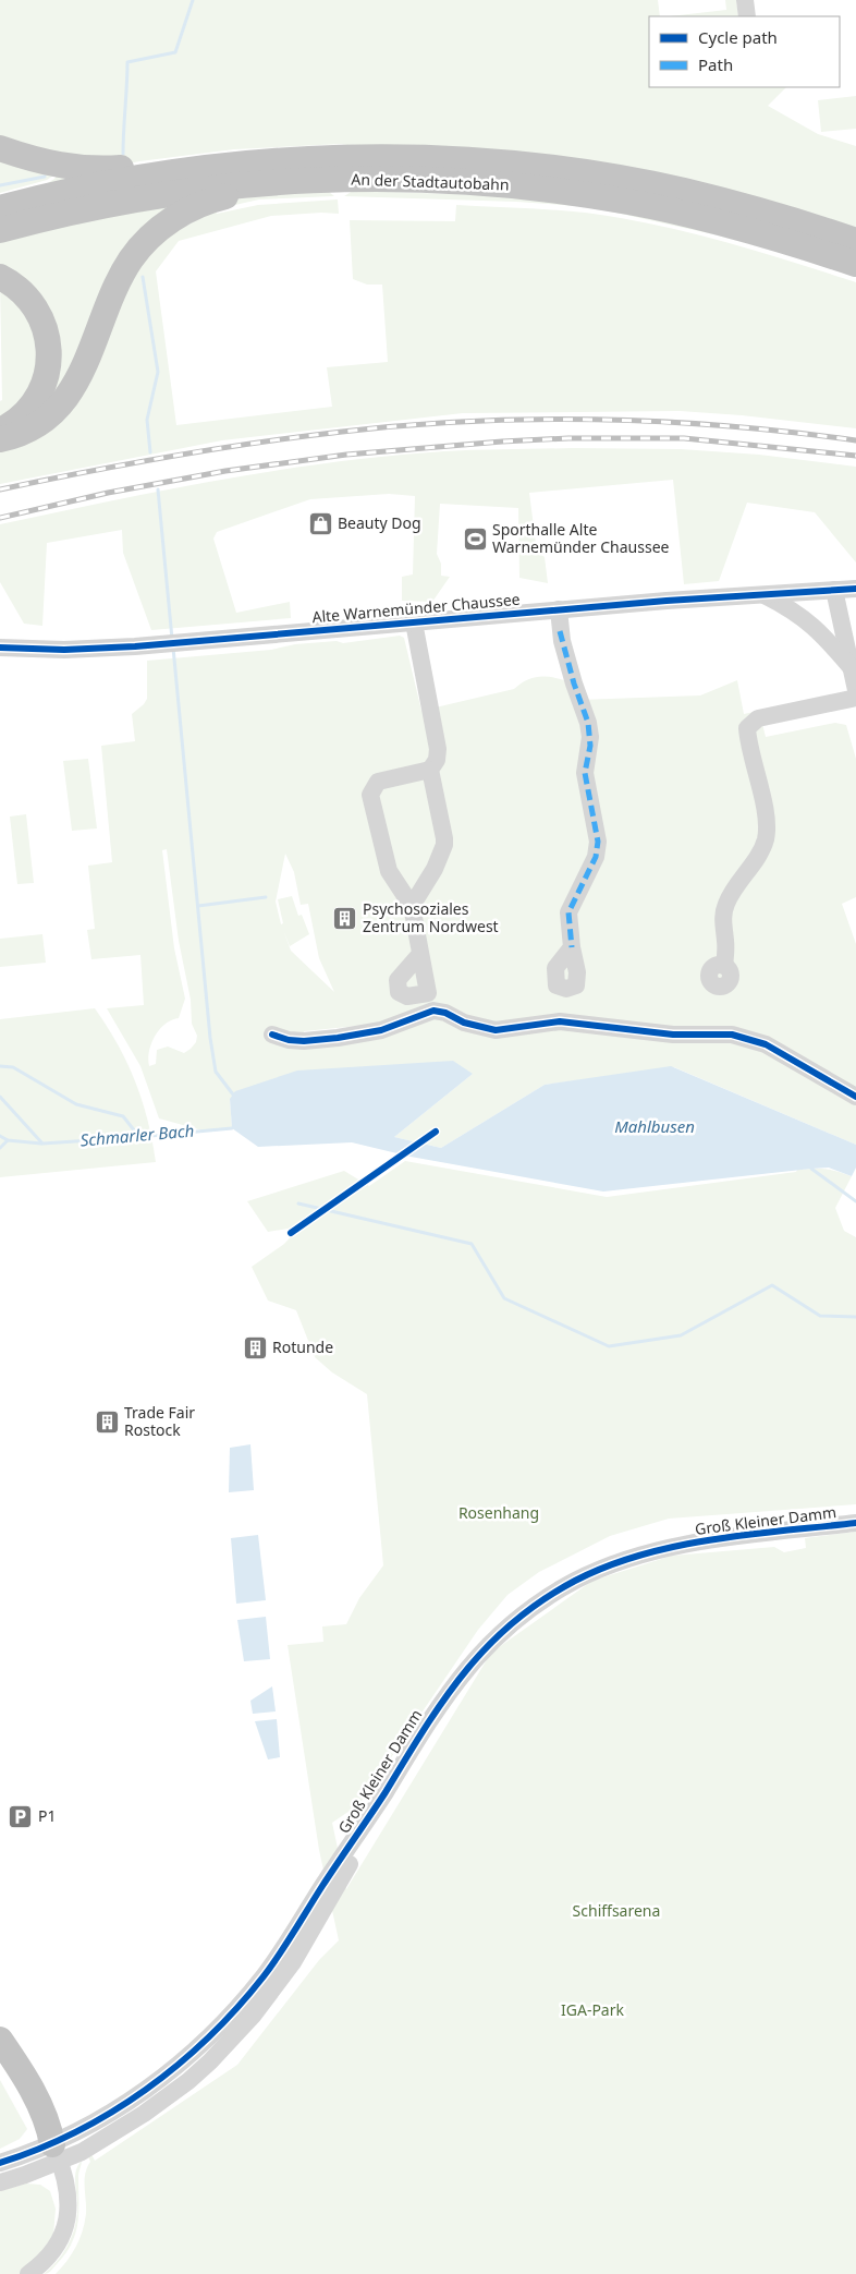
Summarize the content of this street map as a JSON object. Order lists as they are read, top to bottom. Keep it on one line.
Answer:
{"streets":{"highway":["An der Stadtautobahn"],"street":["Alte Warnemünder Chaussee","Groß Kleiner Damm"]},"water":["Mahlbusen","Schmarler Bach"],"parks":["Rosenhang","Schiffsarena","IGA-Park"],"places":{"shop":["Beauty Dog"],"sports":["Sporthalle Alte Warnemünder Chaussee"],"building":["Psychosoziales Zentrum Nordwest","Rotunde","Trade Fair Rostock"],"parking":["P1"]},"legend":["Cycle path","Path"]}
